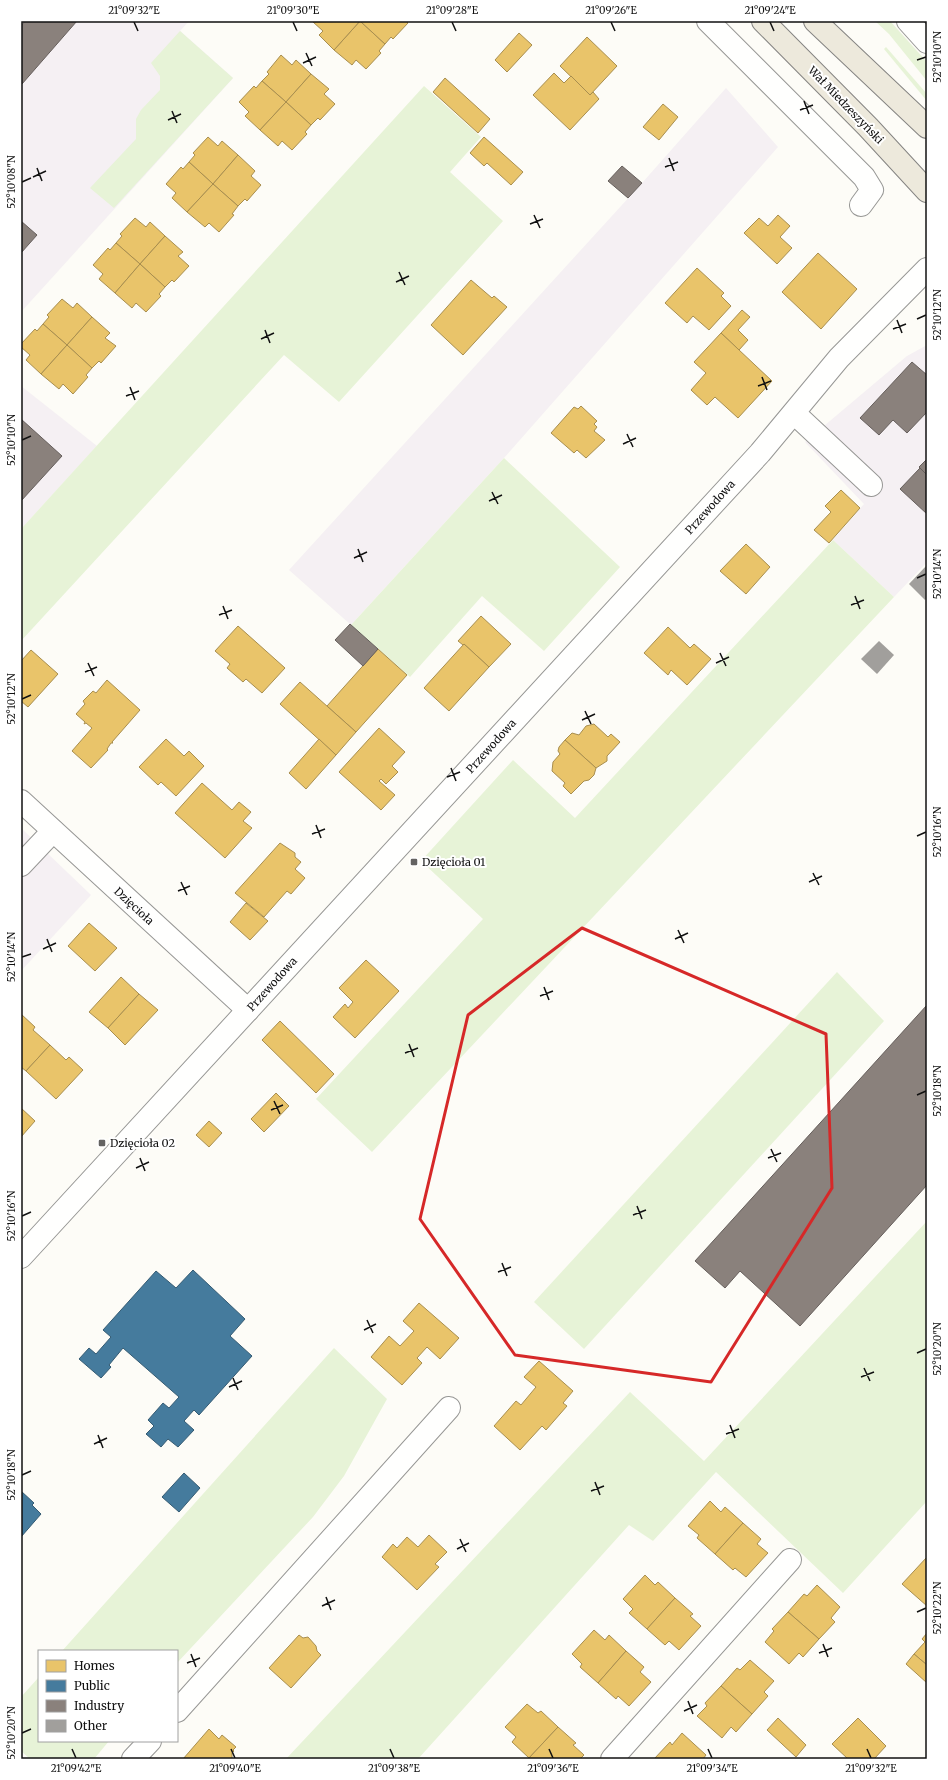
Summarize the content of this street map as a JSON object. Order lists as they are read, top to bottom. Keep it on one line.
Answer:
{"streets":{"main road":["Wał Miedzeszyński"],"street":["Przewodowa","Dzięcioła"]},"crossings":[["Przewodowa","Dzięcioła"]],"places":{"transit":["Dzięcioła 01","Dzięcioła 02"]},"legend":["Homes","Public","Industry","Other"],"coordinates":["21°09'32\"E","21°09'30\"E","21°09'28\"E","21°09'26\"E","21°09'24\"E","52°10'10\"N","52°10'08\"N","52°10'12\"N","52°10'14\"N","52°10'16\"N","52°10'18\"N","52°10'20\"N","52°10'22\"N","21°09'42\"E","21°09'40\"E","21°09'38\"E","21°09'36\"E","21°09'34\"E"]}
